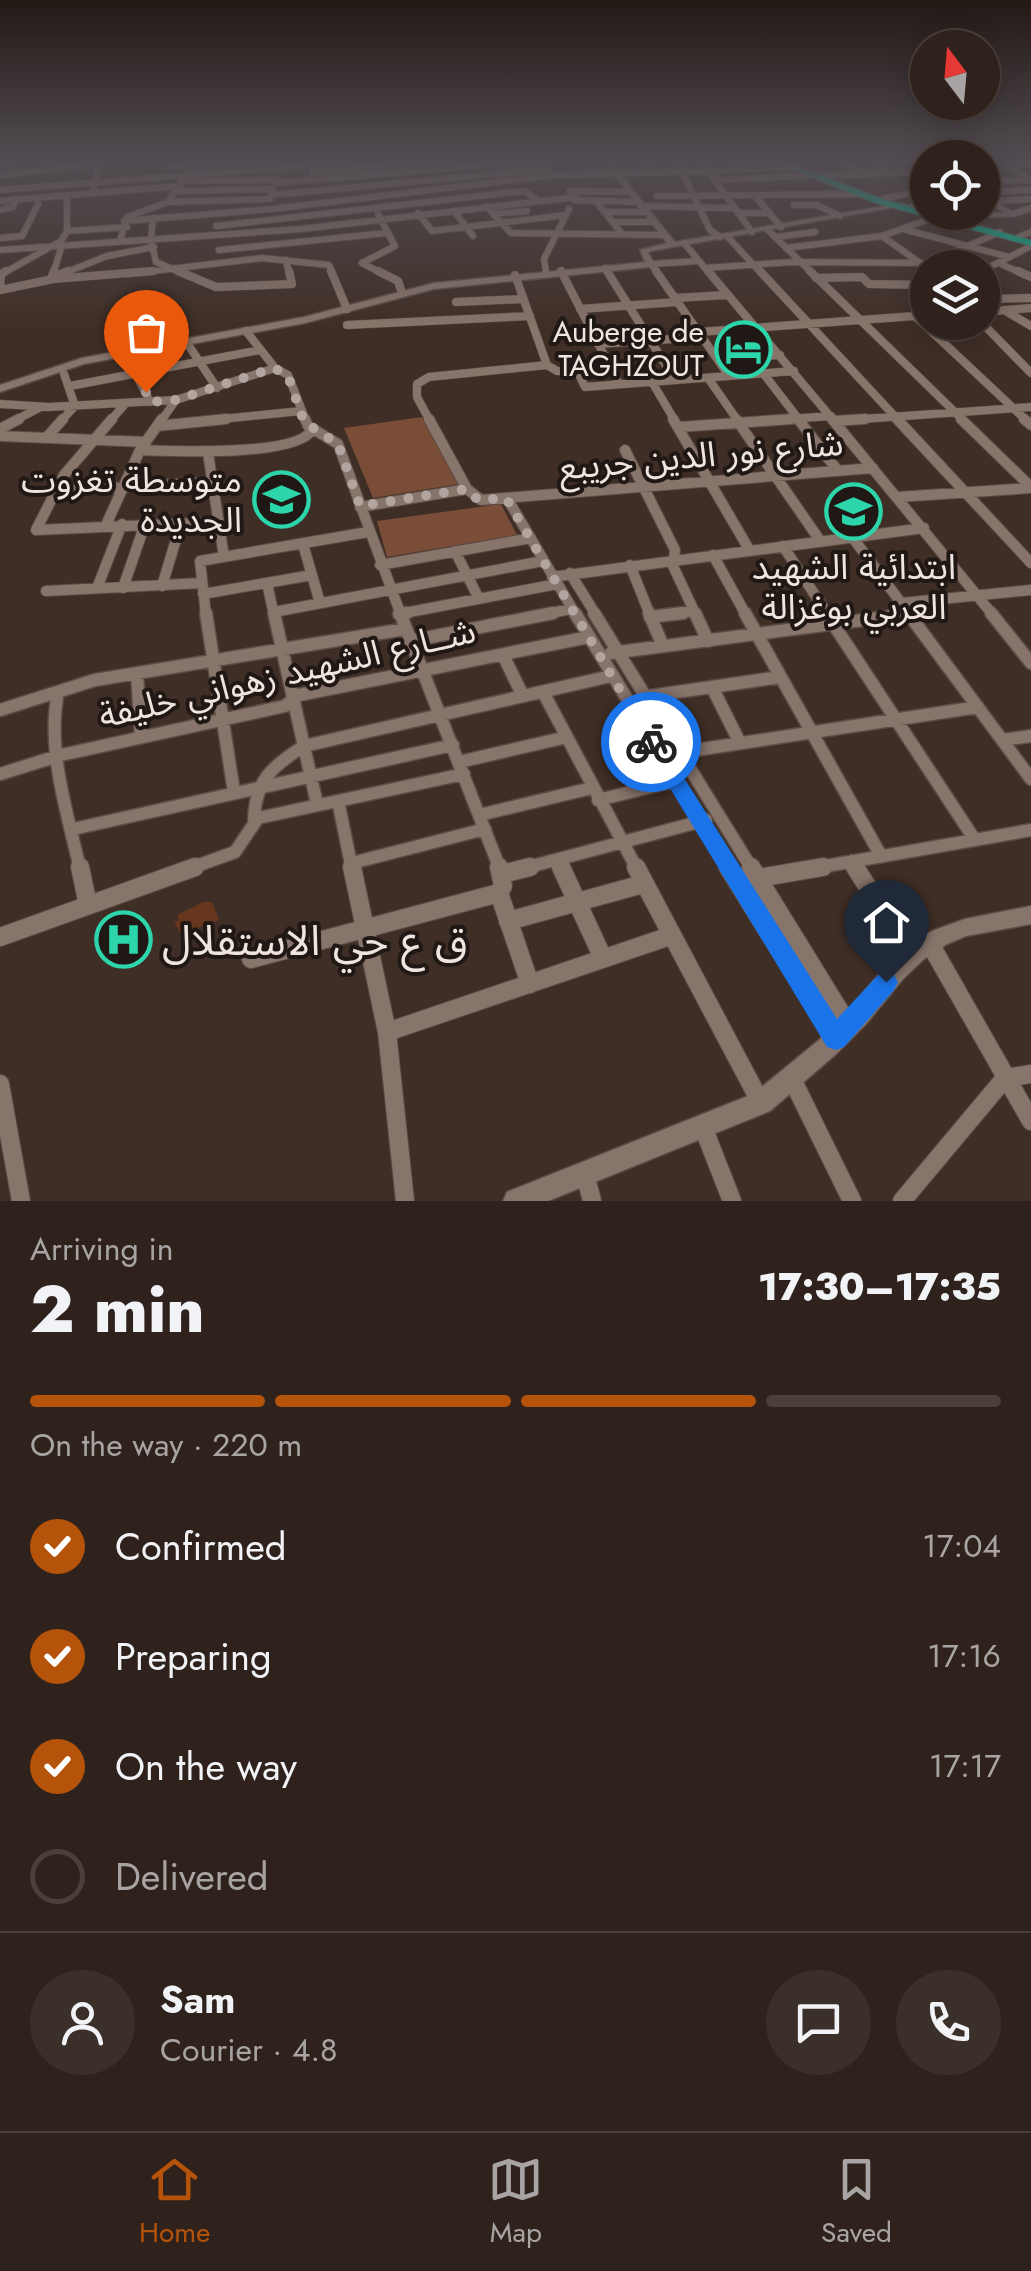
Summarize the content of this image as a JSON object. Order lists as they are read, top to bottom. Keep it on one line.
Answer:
{"streets":{"street":["شارع نور الدين جريبع","شــارع الشهيد زهواني خليفة"]},"places":{"hotel":["Auberge de TAGHZOUT"],"school or university":["متوسطة تغزوت الجديدة","ابتدائية الشهيد العربي بوغزالة"],"hospital":["ق ع حي الاستقلال"]},"north":"top","page":{"heading":["2 min","Arriving in","17:30–17:35"],"panel":["Sam","Courier · 4.8"],"bar":"On the way · 220 m","list":[["Confirmed","17:04"],["Preparing","17:16"],["On the way","17:17"],"Delivered"],"tabs":["Home","Map","Saved"]}}
